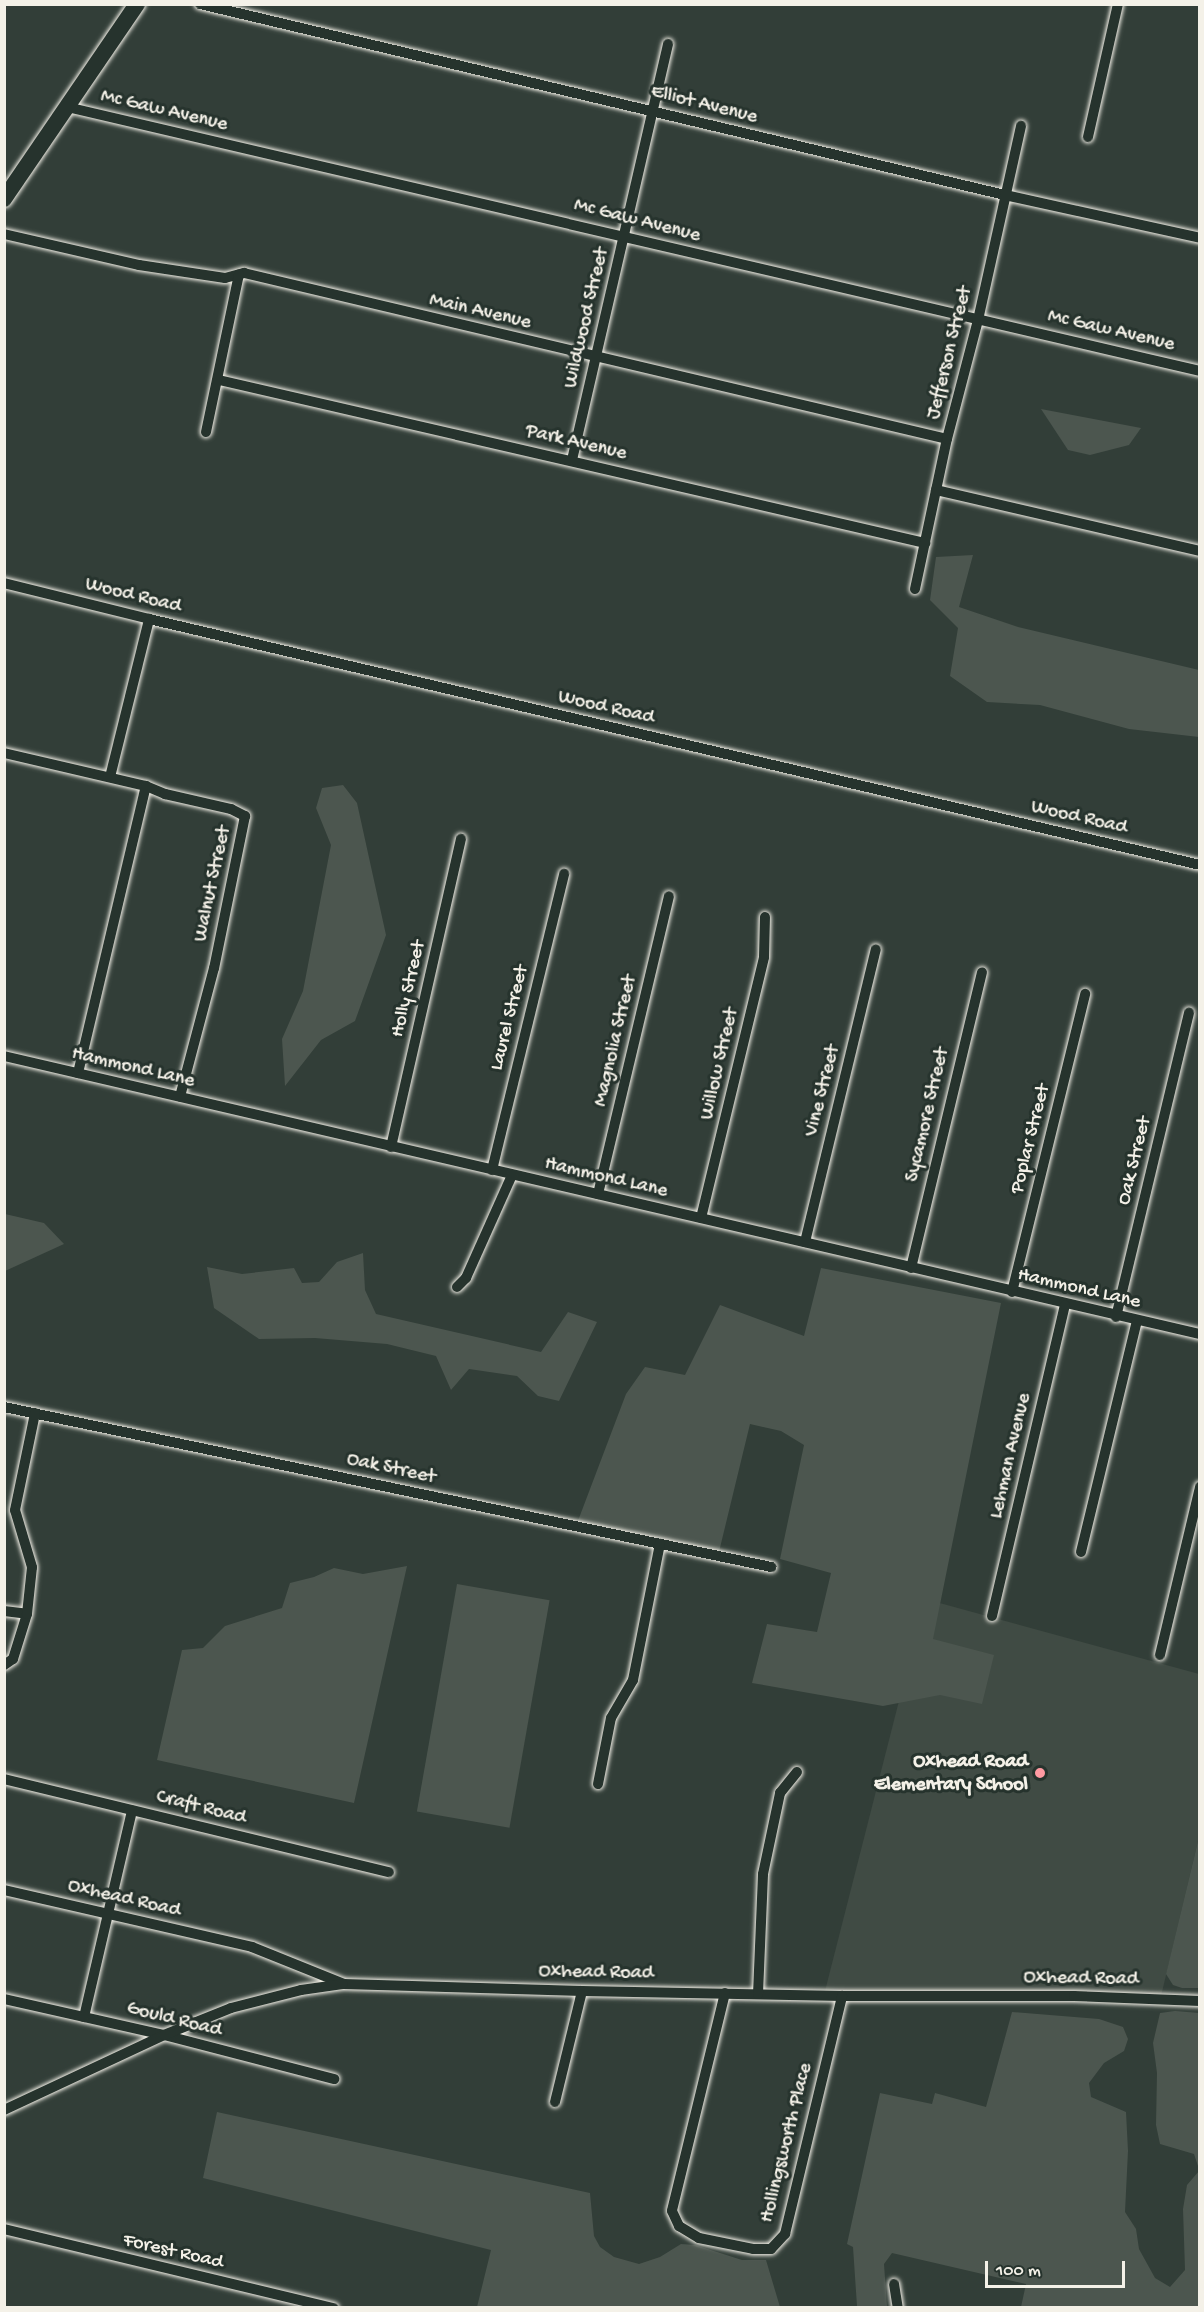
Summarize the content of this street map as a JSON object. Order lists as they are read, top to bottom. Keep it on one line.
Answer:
{"streets":{"street":["Elliot Avenue","Mc Gaw Avenue","Main Avenue","Wildwood Street","Jefferson Street","Park Avenue","Wood Road","Walnut Street","Holly Street","Laurel Street","Magnolia Street","Willow Street","Hammond Lane","Vine Street","Sycamore Street","Poplar Street","Oak Street","Lehman Avenue","Craft Road","Oxhead Road","Gould Road","Hollingsworth Place","Forest Road"]},"crossings":[["Elliot Avenue","Wildwood Street"],["Elliot Avenue","Jefferson Street"],["Mc Gaw Avenue","Wildwood Street"],["Mc Gaw Avenue","Jefferson Street"],["Main Avenue","Wildwood Street"],["Main Avenue","Jefferson Street"],["Wildwood Street","Park Avenue"],["Jefferson Street","Park Avenue"],["Walnut Street","Hammond Lane"],["Holly Street","Hammond Lane"],["Laurel Street","Hammond Lane"],["Magnolia Street","Hammond Lane"],["Willow Street","Hammond Lane"],["Hammond Lane","Vine Street"],["Hammond Lane","Sycamore Street"],["Hammond Lane","Poplar Street"],["Hammond Lane","Oak Street"],["Hammond Lane","Lehman Avenue"],["Oxhead Road","Hollingsworth Place"]],"places":["Oxhead Road Elementary School"],"scale_bar":"100 m"}
